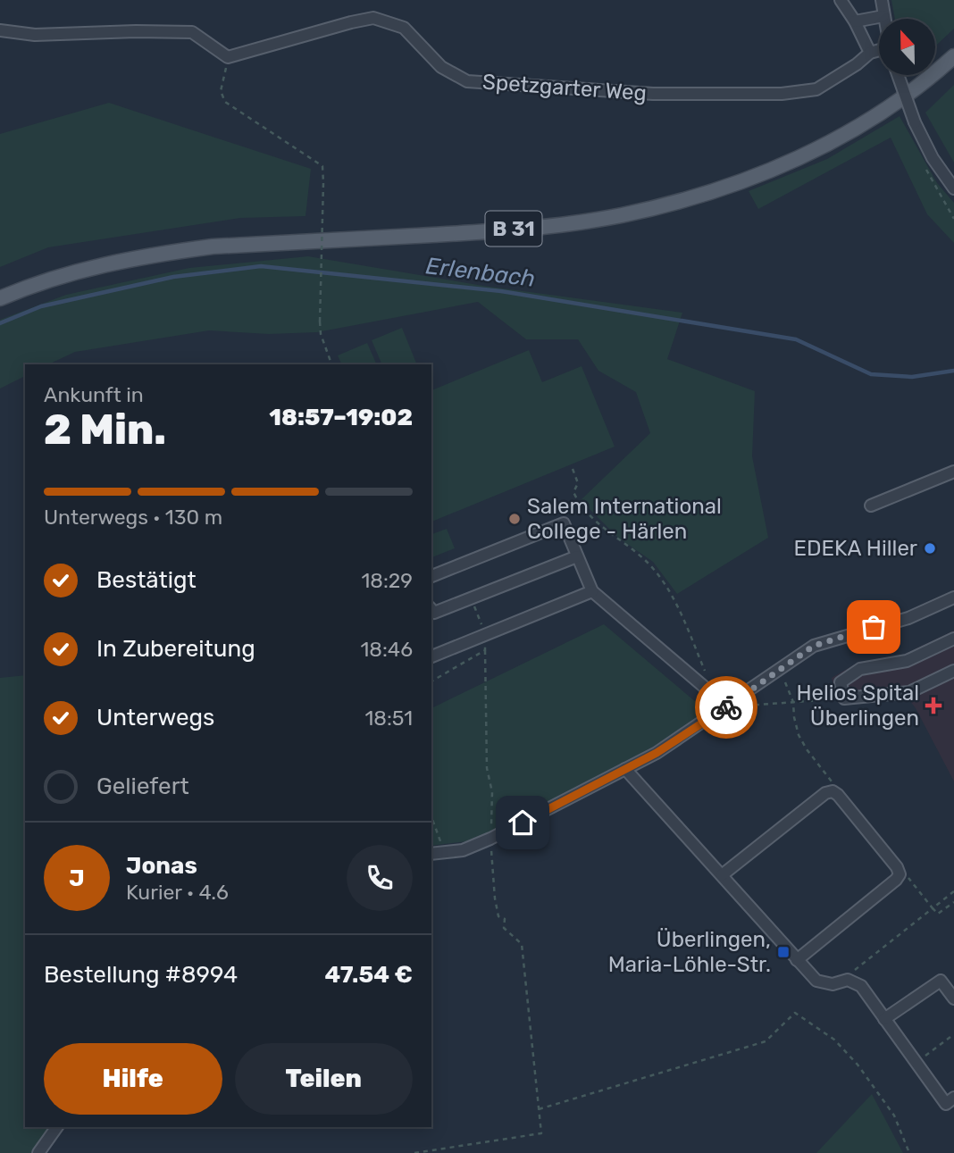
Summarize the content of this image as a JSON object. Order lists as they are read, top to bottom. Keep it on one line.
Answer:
{"streets":{"main road":["B 31"],"street":["Spetzgarter Weg"]},"water":["Erlenbach"],"places":{"other":["Salem International College - Härlen","EDEKA Hiller"],"health":["Helios Spital Überlingen"],"transit":["Überlingen, Maria-Löhle-Str."]},"north":"top","page":{"heading":["2 Min.","Ankunft in","18:57–19:02"],"panel":["Jonas","Kurier · 4.6","Bestellung #8994","47.54 €"],"bar":"Unterwegs · 130 m","list":[["Bestätigt","18:29"],["In Zubereitung","18:46"],["Unterwegs","18:51"],"Geliefert"],"round":"J","buttons":["Hilfe","Teilen"]}}
